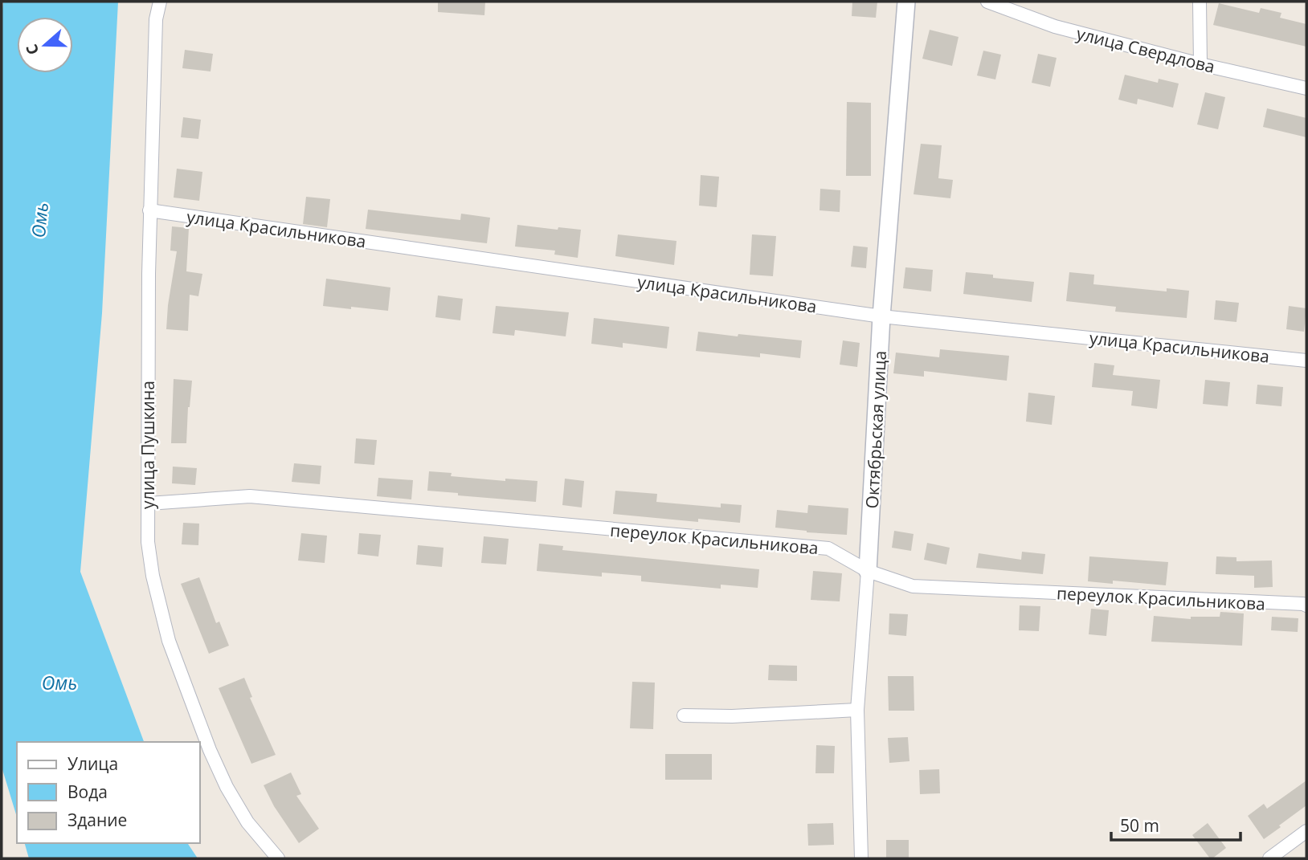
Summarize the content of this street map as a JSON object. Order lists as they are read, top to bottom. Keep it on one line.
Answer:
{"streets":{"street":["улица Свердлова","улица Красильникова","Октябрьская улица","улица Пушкина","переулок Красильникова"]},"crossings":[["улица Красильникова","Октябрьская улица"],["улица Красильникова","улица Пушкина"],["Октябрьская улица","переулок Красильникова"],["улица Пушкина","переулок Красильникова"]],"water":["Омь"],"legend":["Улица","Вода","Здание"],"scale_bar":"50 m","north":"left"}
